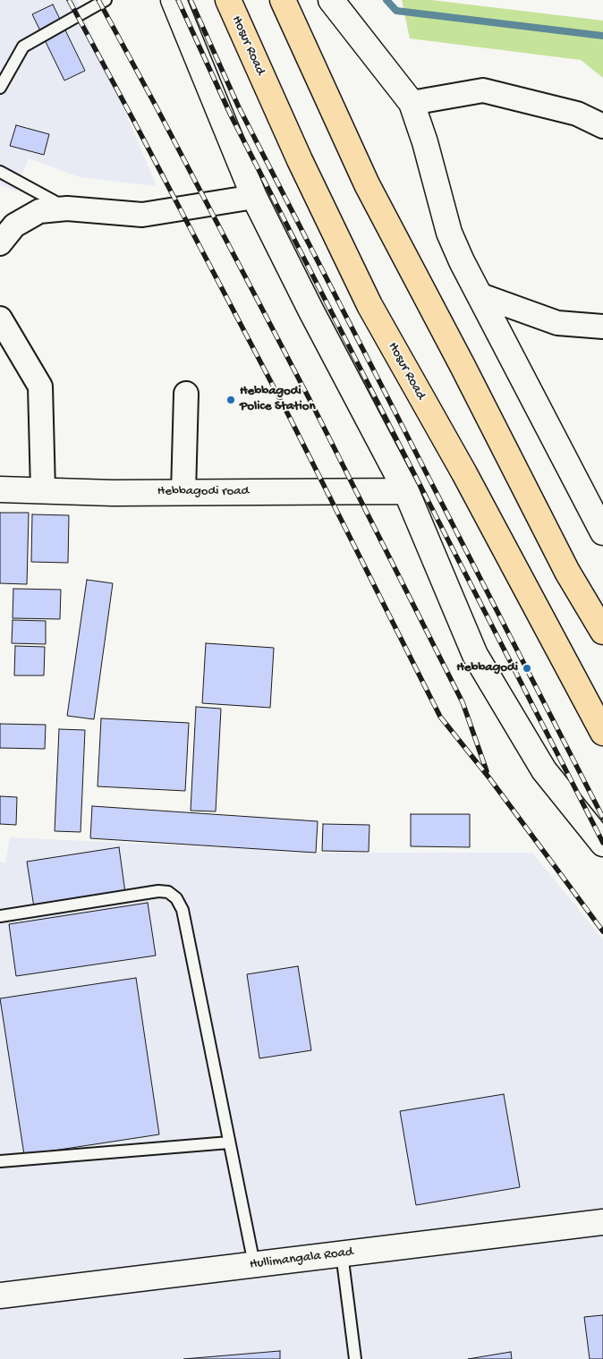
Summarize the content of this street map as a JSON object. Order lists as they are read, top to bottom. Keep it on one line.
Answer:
{"streets":{"highway":["Hosur Road"],"street":["Hebbagodi road","Hullimangala Road"]},"places":["Hebbagodi Police Station","Hebbagodi"]}
